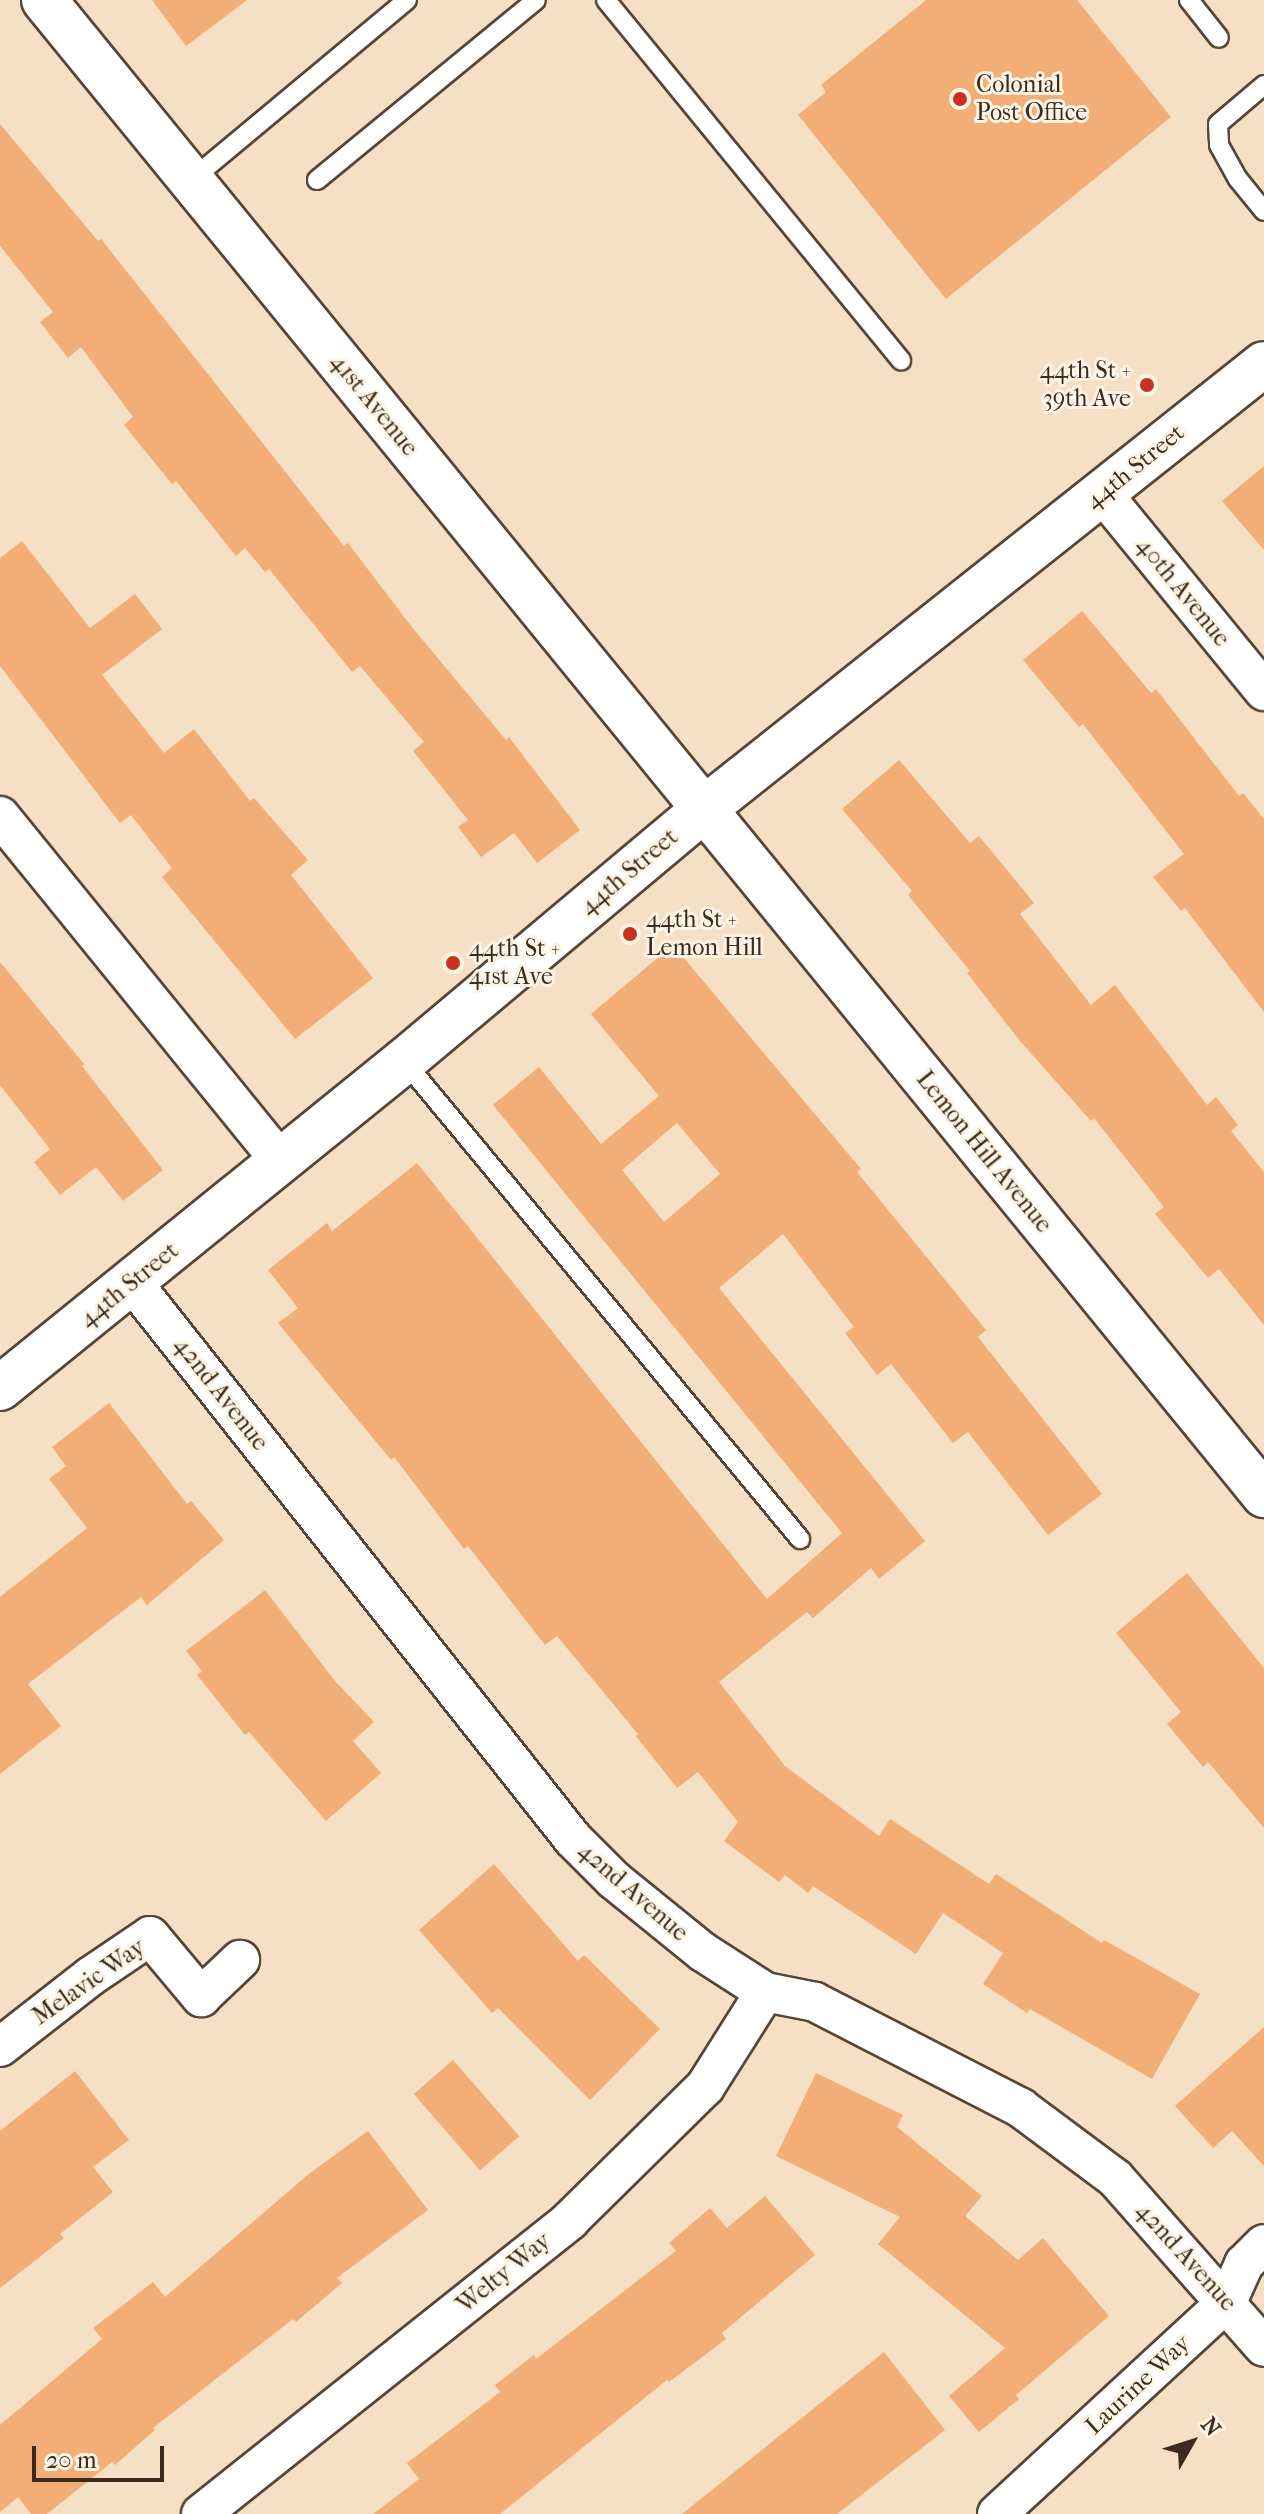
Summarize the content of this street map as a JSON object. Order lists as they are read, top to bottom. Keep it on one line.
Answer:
{"streets":{"street":["41st Avenue","44th Street","40th Avenue","Lemon Hill Avenue","42nd Avenue","Melavic Way","Welty Way","Laurine Way"]},"crossings":[["41st Avenue","44th Street"],["41st Avenue","Lemon Hill Avenue"],["44th Street","40th Avenue"],["44th Street","Lemon Hill Avenue"],["44th Street","42nd Avenue"],["42nd Avenue","Welty Way"],["42nd Avenue","Laurine Way"]],"places":["Colonial Post Office","44th St + 39th Ave","44th St + Lemon Hill","44th St + 41st Ave"],"scale_bar":"20 m","north":"top right"}
